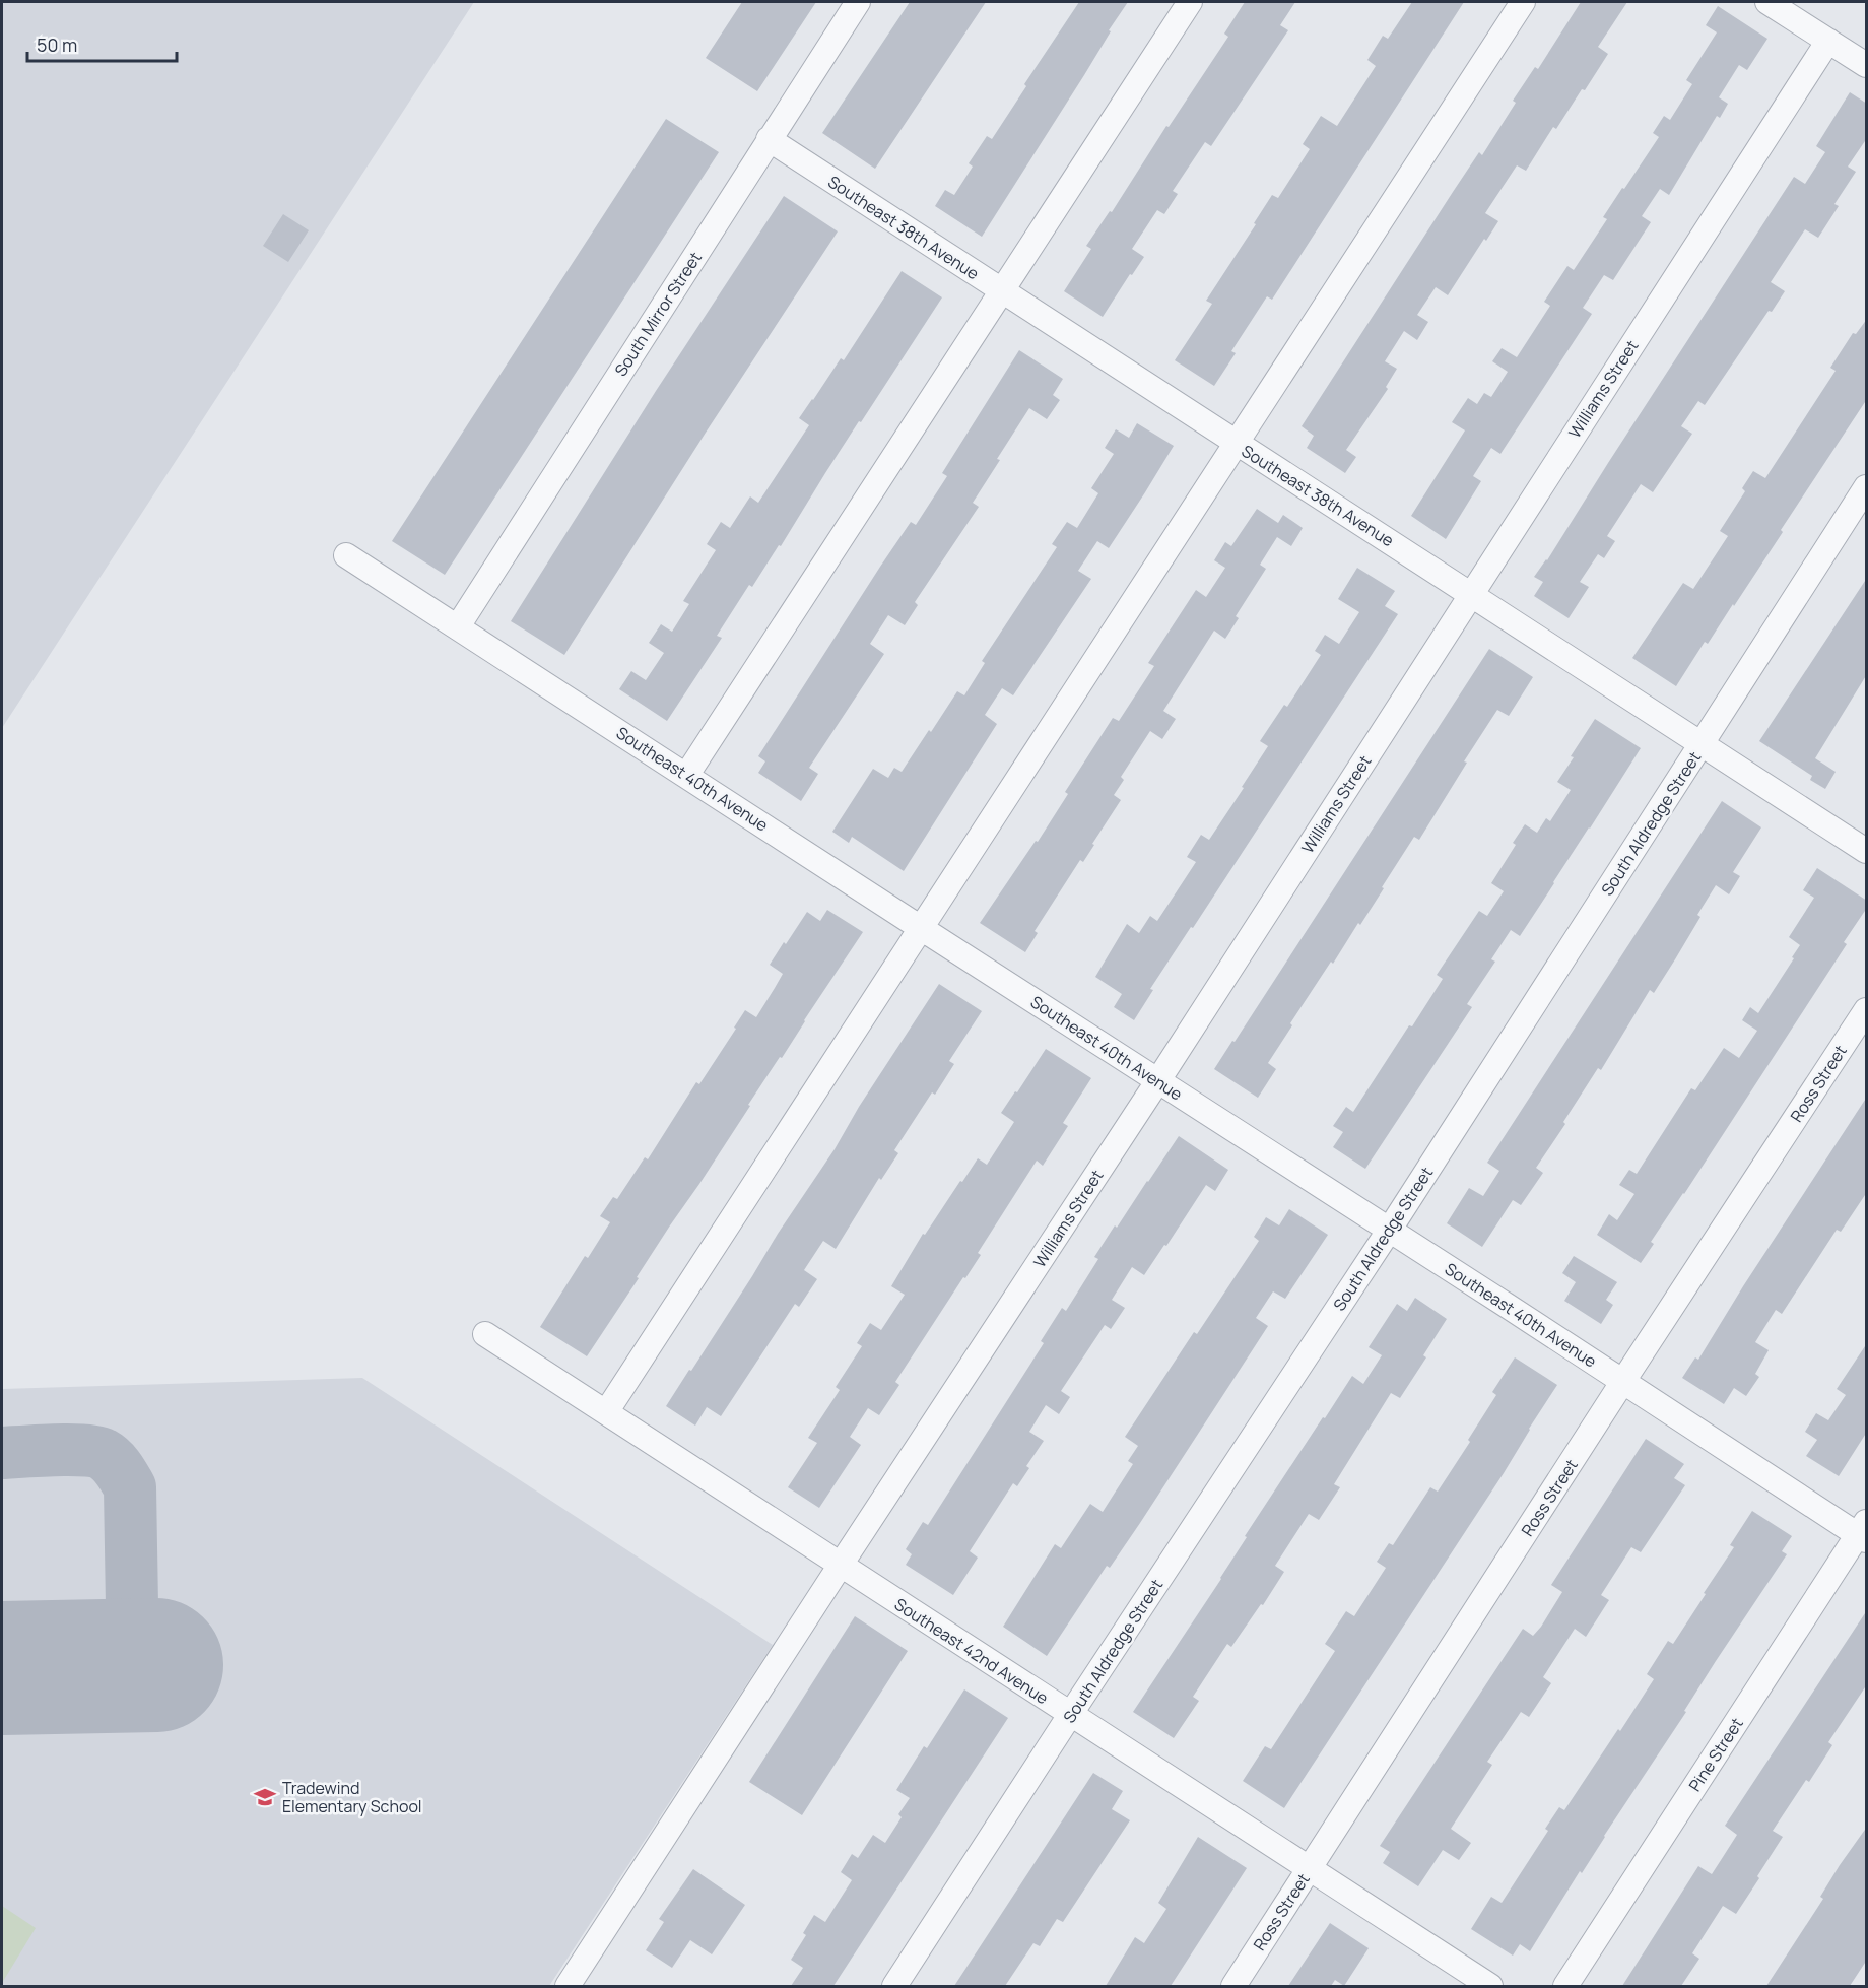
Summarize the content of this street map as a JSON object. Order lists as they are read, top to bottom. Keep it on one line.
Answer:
{"streets":{"street":["Southeast 38th Avenue","South Mirror Street","Williams Street","Southeast 40th Avenue","South Aldredge Street","Ross Street","Southeast 42nd Avenue","Pine Street"]},"crossings":[["Southeast 38th Avenue","South Mirror Street"],["Southeast 38th Avenue","Williams Street"],["Southeast 38th Avenue","South Aldredge Street"],["South Mirror Street","Southeast 40th Avenue"],["Williams Street","Southeast 40th Avenue"],["Williams Street","Southeast 42nd Avenue"],["Southeast 40th Avenue","South Aldredge Street"],["Southeast 40th Avenue","Ross Street"],["Southeast 40th Avenue","Pine Street"],["South Aldredge Street","Southeast 42nd Avenue"],["Ross Street","Southeast 42nd Avenue"]],"places":{"school or university":["Tradewind Elementary School"]},"scale_bar":"50 m"}
